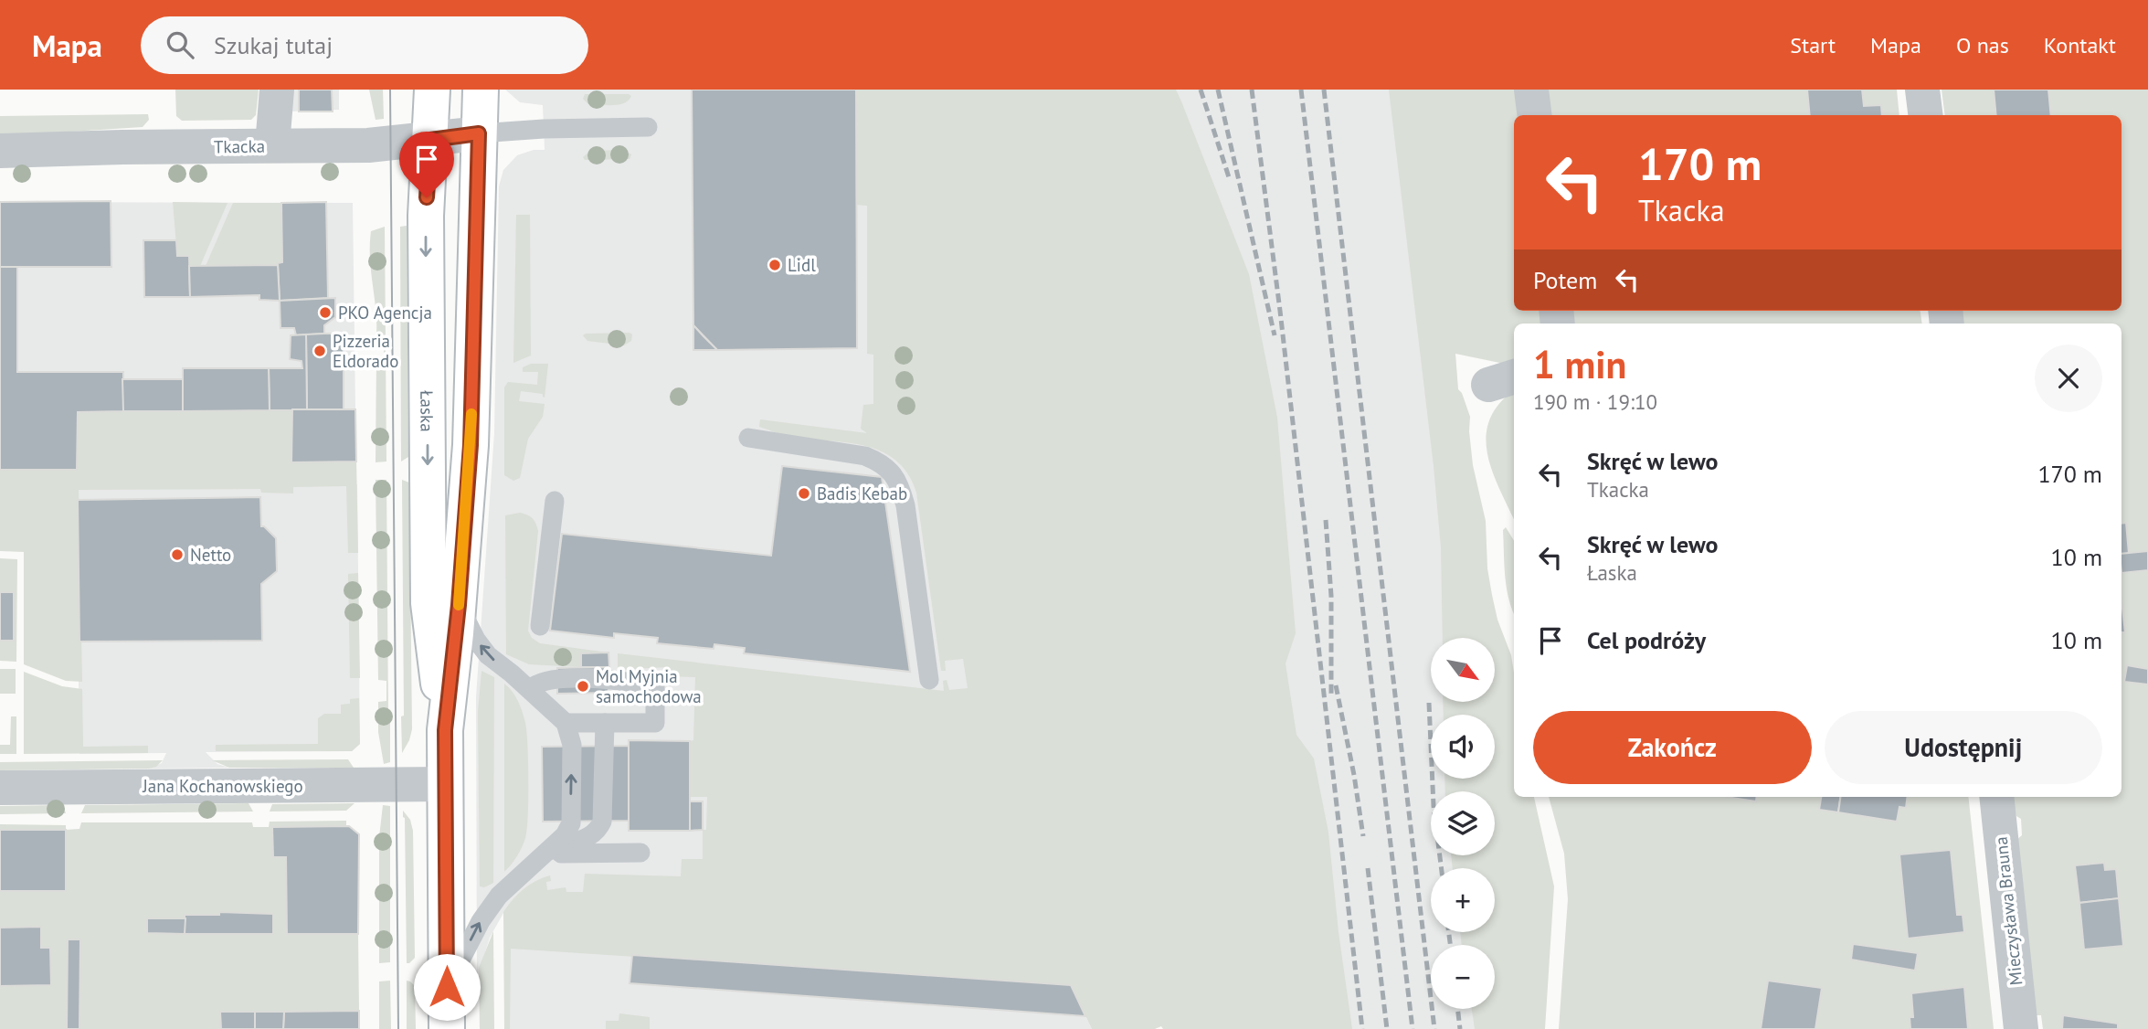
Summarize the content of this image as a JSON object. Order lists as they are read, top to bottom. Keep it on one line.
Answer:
{"streets":{"main road":["Łaska"],"street":["Tkacka","Jana Kochanowskiego","Mieczysława Brauna"]},"crossings":[["Tkacka","Łaska"],["Łaska","Jana Kochanowskiego"]],"places":["Lidl","PKO Agencja","Pizzeria Eldorado","Badis Kebab","Netto","Mol Myjnia samochodowa"],"north":"bottom right","page":{"header":"Mapa","search":"Szukaj tutaj","nav":["Start","Mapa","O nas","Kontakt"],"turn":["170 m","Tkacka"],"then":"Potem","heading":["1 min","190 m · 19:10"],"list":[{"name":"Skręć w lewo","note":"Tkacka","value":"170 m"},{"name":"Skręć w lewo","note":"Łaska","value":"10 m"},{"name":"Cel podróży","value":"10 m"}],"map_buttons":["+","−"],"buttons":["Zakończ","Udostępnij"]}}
